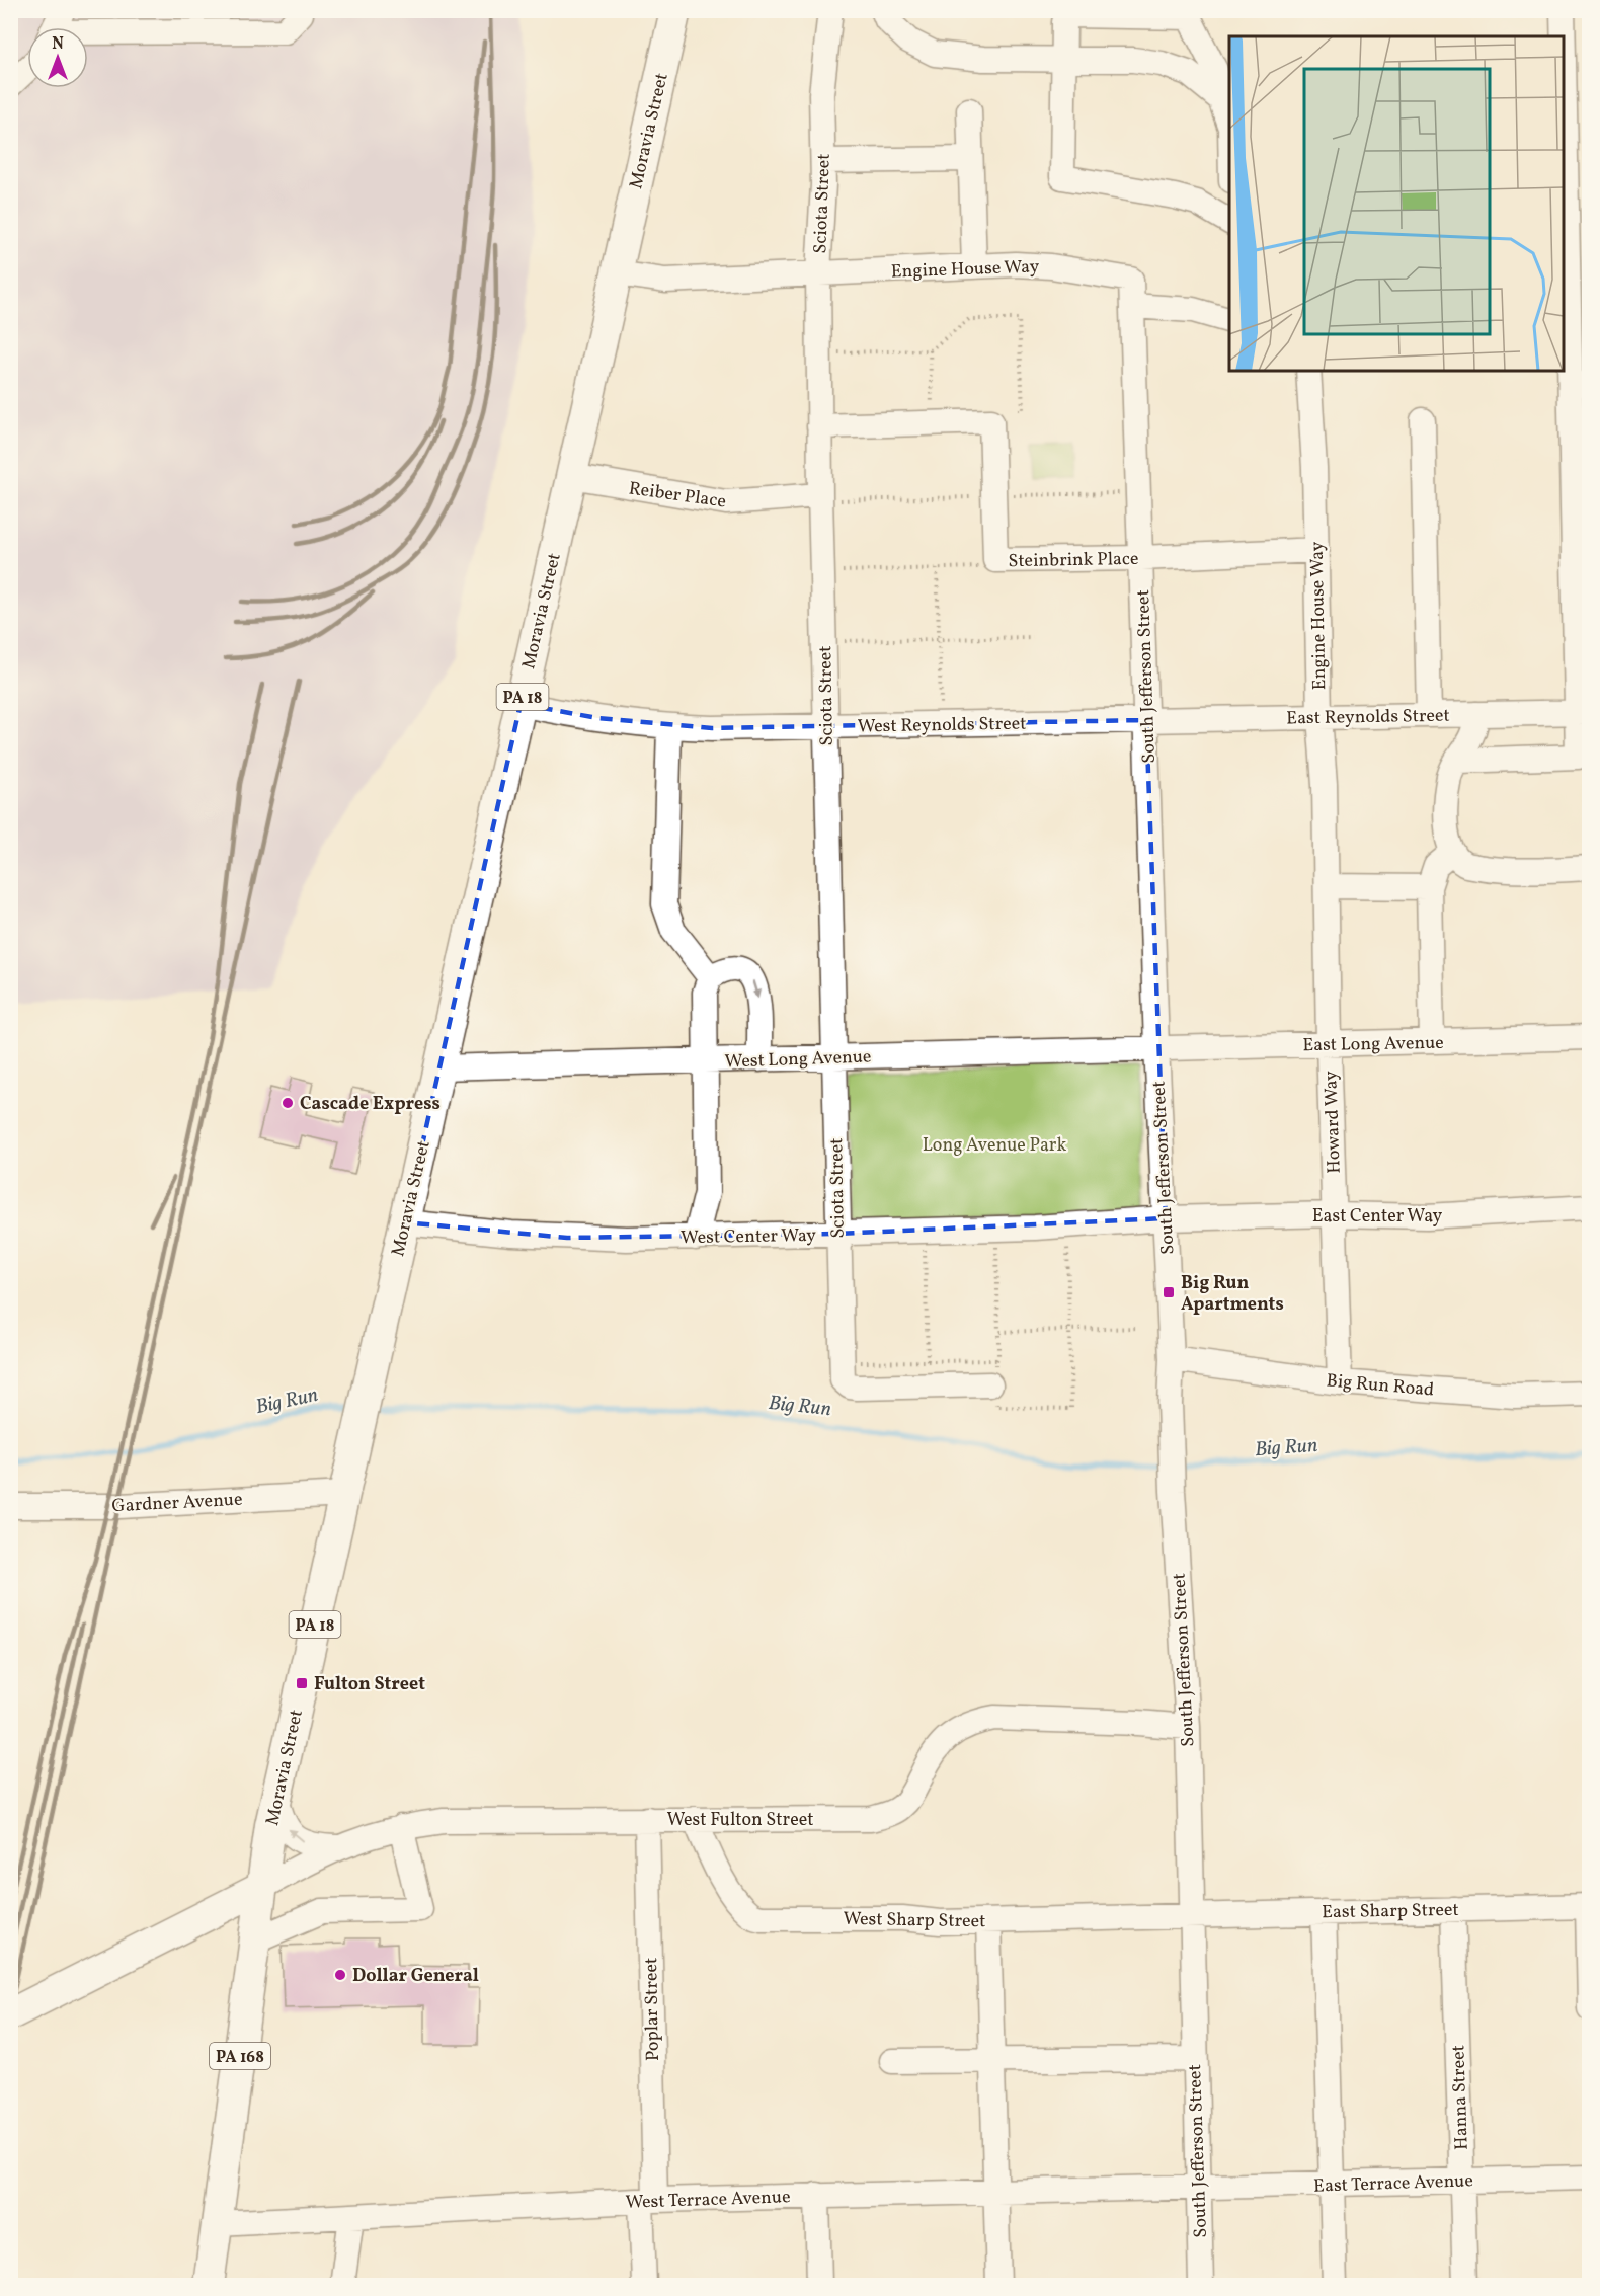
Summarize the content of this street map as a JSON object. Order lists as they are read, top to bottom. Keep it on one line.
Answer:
{"streets":{"main road":["Moravia Street","PA 18","PA 168"],"street":["Sciota Street","Engine House Way","Reiber Place","Steinbrink Place","South Jefferson Street","East Reynolds Street","West Reynolds Street","East Long Avenue","West Long Avenue","Howard Way","East Center Way","West Center Way","Big Run Road","Gardner Avenue","West Fulton Street","East Sharp Street","West Sharp Street","Poplar Street","Hanna Street","East Terrace Avenue","West Terrace Avenue"]},"crossings":[["Moravia Street","Reiber Place"],["Moravia Street","West Reynolds Street"],["Moravia Street","West Long Avenue"],["Moravia Street","West Center Way"],["Moravia Street","Gardner Avenue"],["Moravia Street","West Fulton Street"],["Moravia Street","West Terrace Avenue"],["Sciota Street","Engine House Way"],["Sciota Street","Reiber Place"],["Sciota Street","Steinbrink Place"],["Sciota Street","West Reynolds Street"],["Sciota Street","West Long Avenue"],["Sciota Street","West Center Way"],["Engine House Way","Steinbrink Place"],["Engine House Way","South Jefferson Street"],["Engine House Way","East Reynolds Street"],["Engine House Way","Howard Way"],["Steinbrink Place","South Jefferson Street"],["South Jefferson Street","East Reynolds Street"],["South Jefferson Street","West Reynolds Street"],["South Jefferson Street","East Long Avenue"],["South Jefferson Street","West Long Avenue"],["South Jefferson Street","East Center Way"],["South Jefferson Street","West Center Way"],["South Jefferson Street","Big Run Road"],["South Jefferson Street","West Fulton Street"],["South Jefferson Street","East Sharp Street"],["South Jefferson Street","West Sharp Street"],["South Jefferson Street","East Terrace Avenue"],["South Jefferson Street","West Terrace Avenue"],["East Reynolds Street","West Reynolds Street"],["East Reynolds Street","Howard Way"],["East Long Avenue","West Long Avenue"],["East Long Avenue","Howard Way"],["Howard Way","East Center Way"],["Howard Way","Big Run Road"],["East Center Way","West Center Way"],["West Fulton Street","West Sharp Street"],["West Fulton Street","Poplar Street"],["East Sharp Street","West Sharp Street"],["East Sharp Street","Hanna Street"],["Poplar Street","West Terrace Avenue"],["Hanna Street","East Terrace Avenue"],["East Terrace Avenue","West Terrace Avenue"]],"water":["Big Run"],"parks":["Long Avenue Park"],"places":{"other":["Cascade Express","Dollar General"],"transit":["Big Run Apartments","Fulton Street"]},"north":"top"}
